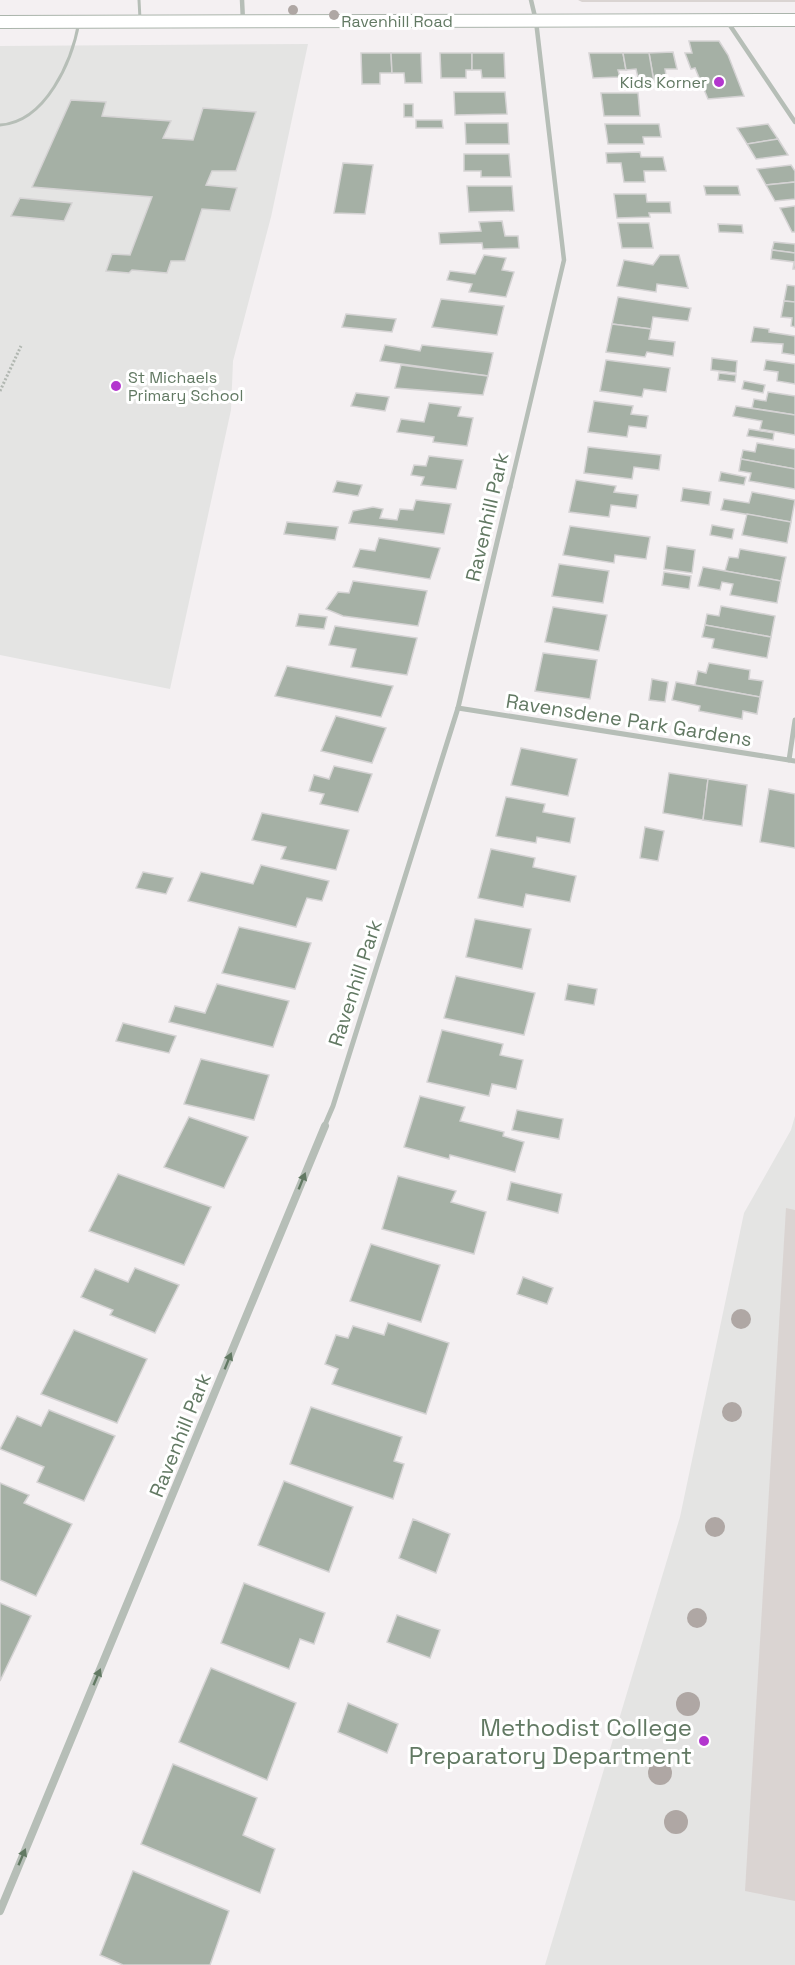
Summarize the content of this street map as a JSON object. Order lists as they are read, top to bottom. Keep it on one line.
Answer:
{"streets":{"main road":["Ravenhill Road"],"street":["Ravenhill Park","Ravensdene Park Gardens"]},"crossings":[["Ravenhill Road","Ravenhill Park"],["Ravenhill Park","Ravensdene Park Gardens"]],"one_way":["Ravenhill Park"],"places":["Kids Korner","St Michaels Primary School","Methodist College Preparatory Department"]}
